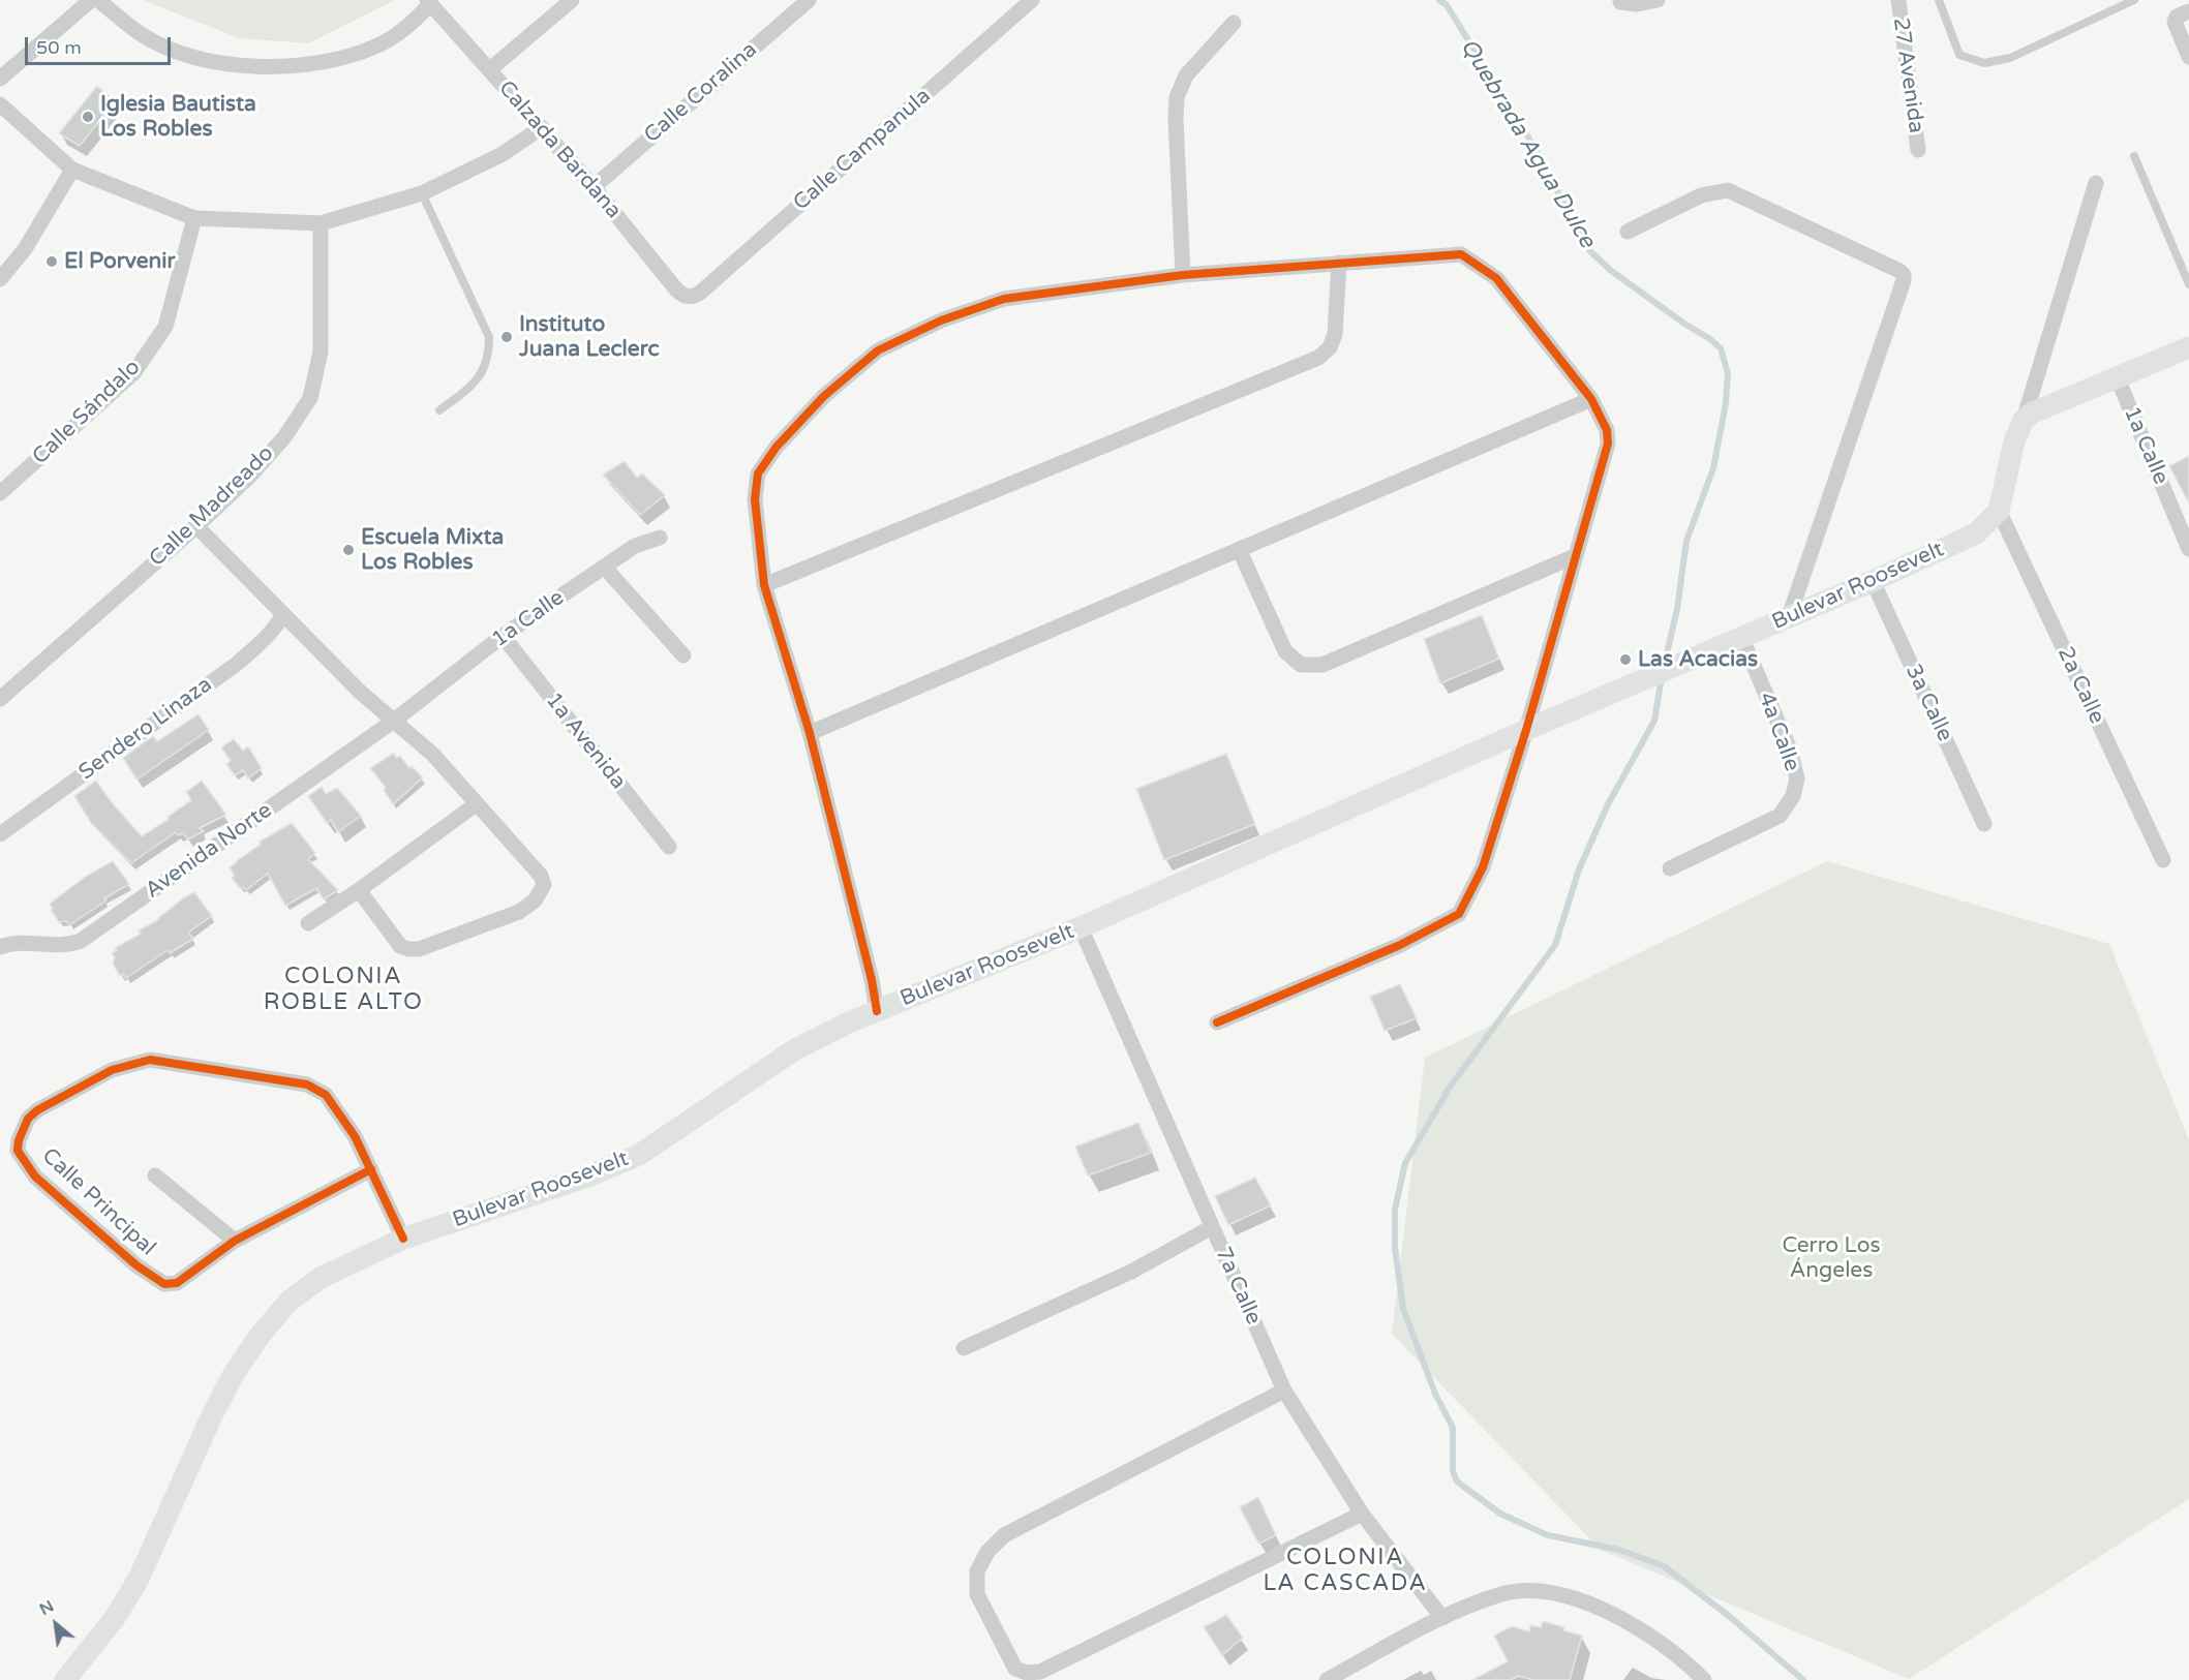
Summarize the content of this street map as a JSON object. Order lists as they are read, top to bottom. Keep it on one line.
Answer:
{"streets":{"main road":["Bulevar Roosevelt"],"street":["27 Avenida","Calle Coralina","Calzada Bardana","Calle Campanula","Calle Sándalo","1a Calle","Calle Madreado","2a Calle","3a Calle","Sendero Linaza","4a Calle","1a Avenida","Avenida Norte","Calle Principal","7a Calle"]},"crossings":[["Calle Coralina","Calzada Bardana"],["Calzada Bardana","Calle Campanula"],["1a Calle","1a Avenida"],["1a Calle","Avenida Norte"],["Bulevar Roosevelt","2a Calle"],["Bulevar Roosevelt","3a Calle"],["Bulevar Roosevelt","4a Calle"],["Bulevar Roosevelt","7a Calle"]],"districts":["COLONIA ROBLE ALTO","COLONIA LA CASCADA"],"water":["Quebrada Agua Dulce"],"parks":["Cerro Los Ángeles"],"places":["Iglesia Bautista Los Robles","El Porvenir","Instituto Juana Leclerc","Escuela Mixta Los Robles","Las Acacias"],"scale_bar":"50 m","north":"top left"}
